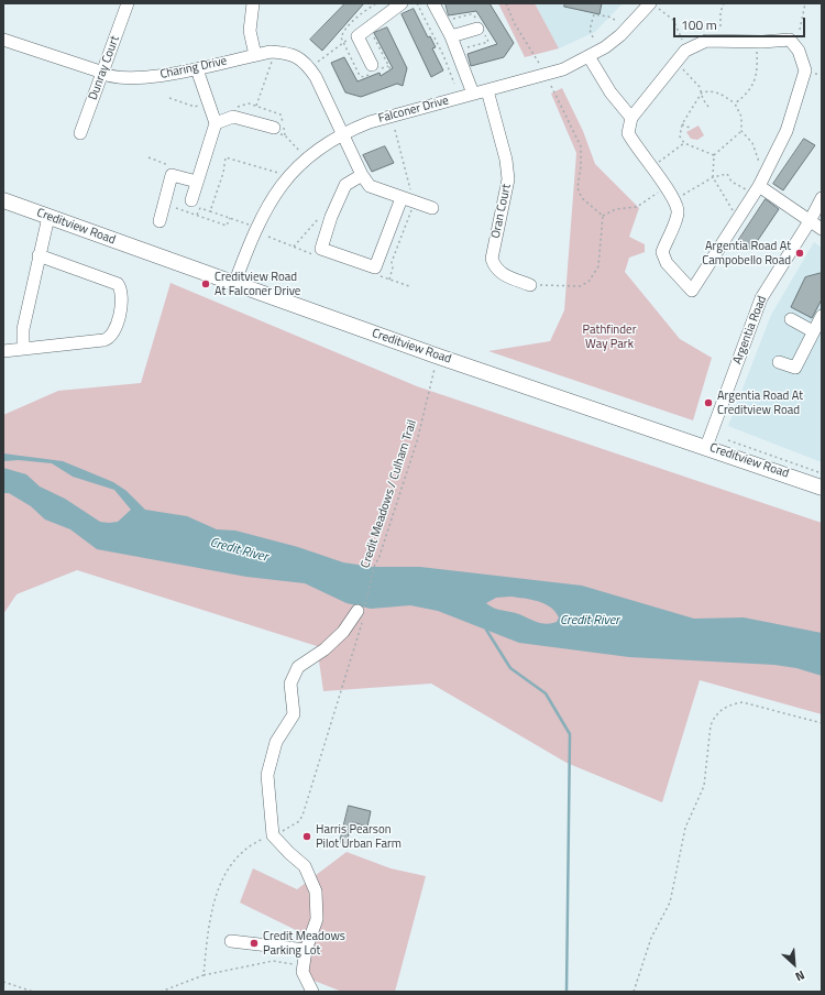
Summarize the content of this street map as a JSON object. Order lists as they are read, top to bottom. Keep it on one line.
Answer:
{"streets":{"main road":["Creditview Road"],"street":["Dunray Court","Charing Drive","Falconer Drive","Oran Court","Argentia Road"],"path":["Credit Meadows / Culham Trail"]},"crossings":[["Dunray Court","Charing Drive"],["Charing Drive","Falconer Drive"],["Falconer Drive","Oran Court"],["Falconer Drive","Creditview Road"],["Creditview Road","Argentia Road"]],"water":["Credit River"],"parks":["Pathfinder Way Park"],"places":["Argentia Road At Campobello Road","Creditview Road At Falconer Drive","Argentia Road At Creditview Road","Harris Pearson Pilot Urban Farm","Credit Meadows Parking Lot"],"scale_bar":"100 m","north":"bottom right"}
